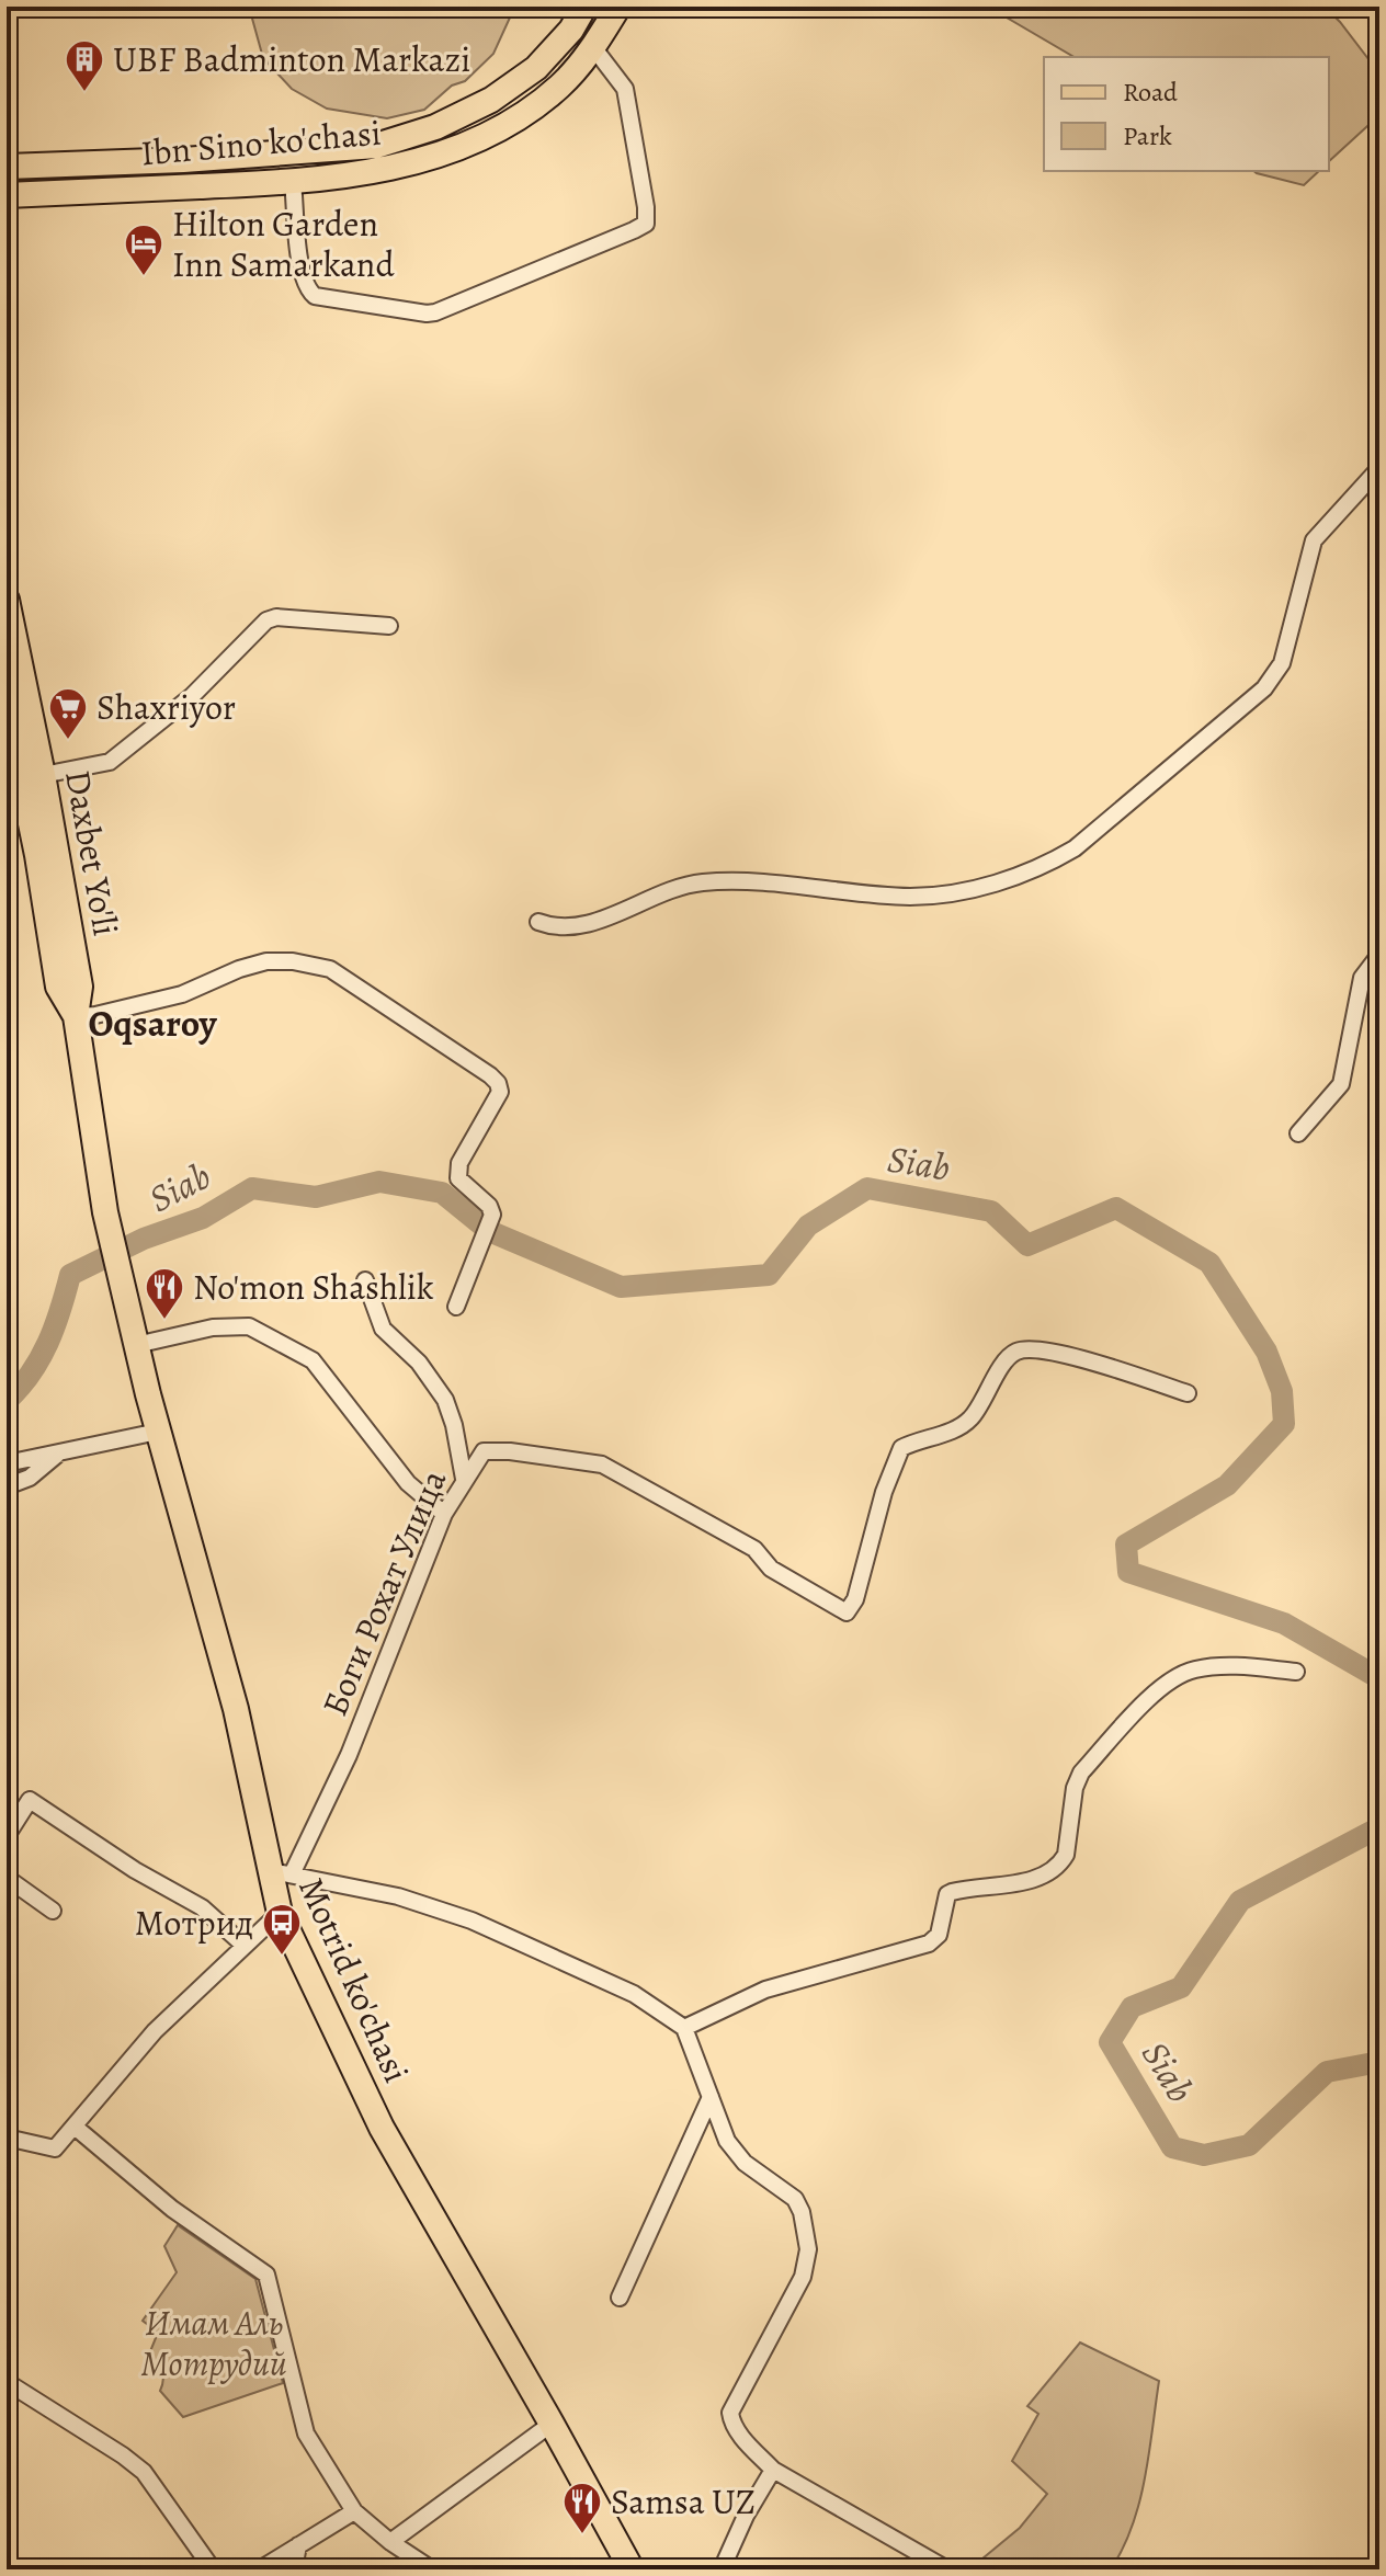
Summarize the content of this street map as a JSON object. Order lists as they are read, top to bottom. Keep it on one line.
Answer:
{"streets":{"main road":["Ibn Sino ko'chasi","Daxbet Yo'li","Motrid ko'chasi"],"street":["Боги Рохат Улица"]},"crossings":[["Daxbet Yo'li","Motrid ko'chasi"],["Боги Рохат Улица","Motrid ko'chasi"]],"districts":["Oqsaroy"],"water":["Siab"],"parks":["Имам Аль Мотрудий"],"places":{"building":["UBF Badminton Markazi"],"hotel":["Hilton Garden Inn Samarkand"],"supermarket":["Shaxriyor"],"restaurant":["No'mon Shashlik","Samsa UZ"],"bus stop":["Мотрид"]},"legend":["Road","Park"]}
